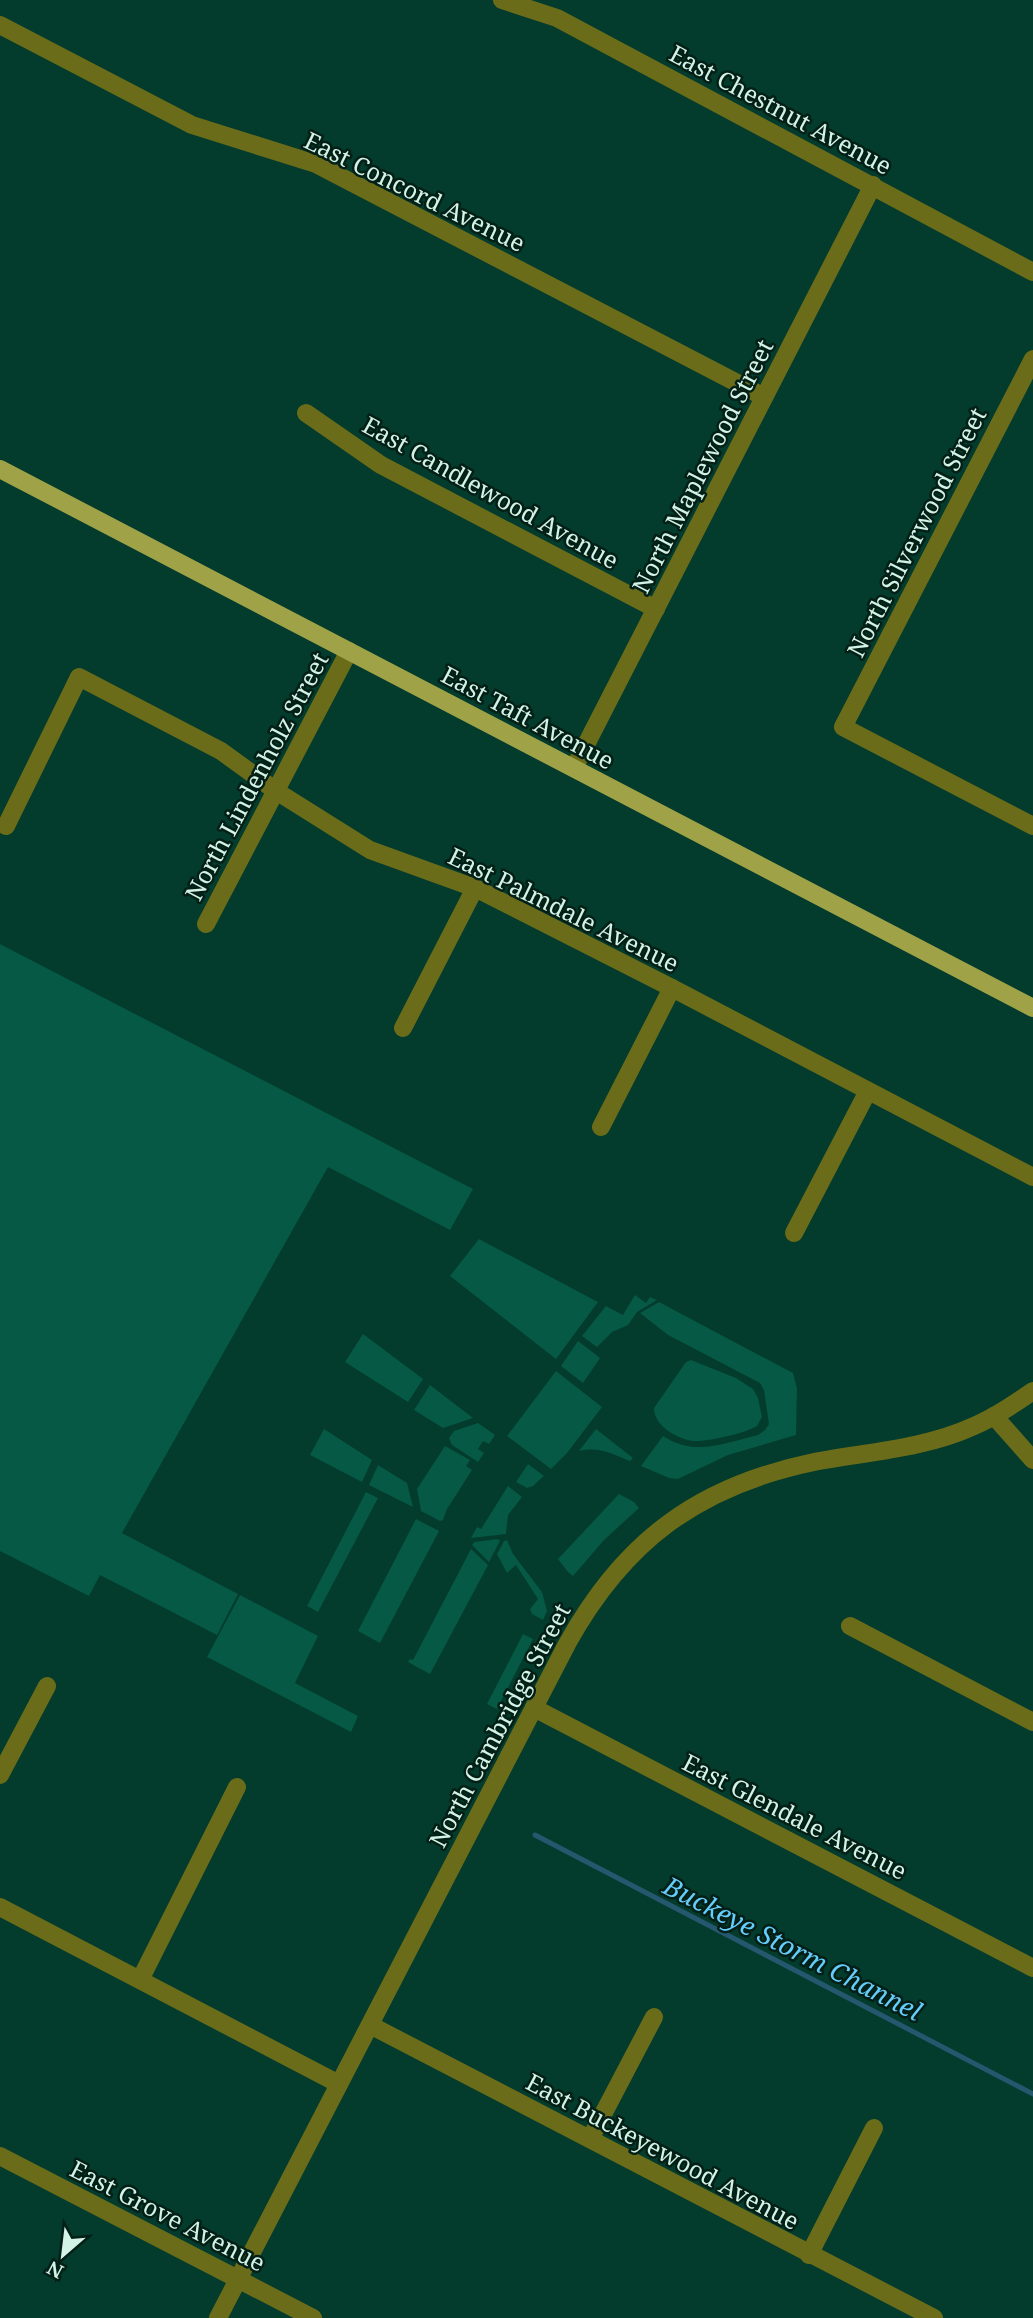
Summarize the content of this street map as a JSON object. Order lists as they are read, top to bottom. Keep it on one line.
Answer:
{"streets":{"main road":["East Taft Avenue"],"street":["East Chestnut Avenue","East Concord Avenue","North Maplewood Street","East Candlewood Avenue","North Silverwood Street","North Lindenholz Street","East Palmdale Avenue","North Cambridge Street","East Glendale Avenue","East Buckeyewood Avenue","East Grove Avenue"]},"crossings":[["East Chestnut Avenue","North Maplewood Street"],["East Concord Avenue","North Maplewood Street"],["North Maplewood Street","East Candlewood Avenue"],["North Maplewood Street","East Taft Avenue"],["East Taft Avenue","North Lindenholz Street"],["North Lindenholz Street","East Palmdale Avenue"],["North Cambridge Street","East Glendale Avenue"],["North Cambridge Street","East Buckeyewood Avenue"],["North Cambridge Street","East Grove Avenue"]],"water":["Buckeye Storm Channel"],"north":"bottom left"}
